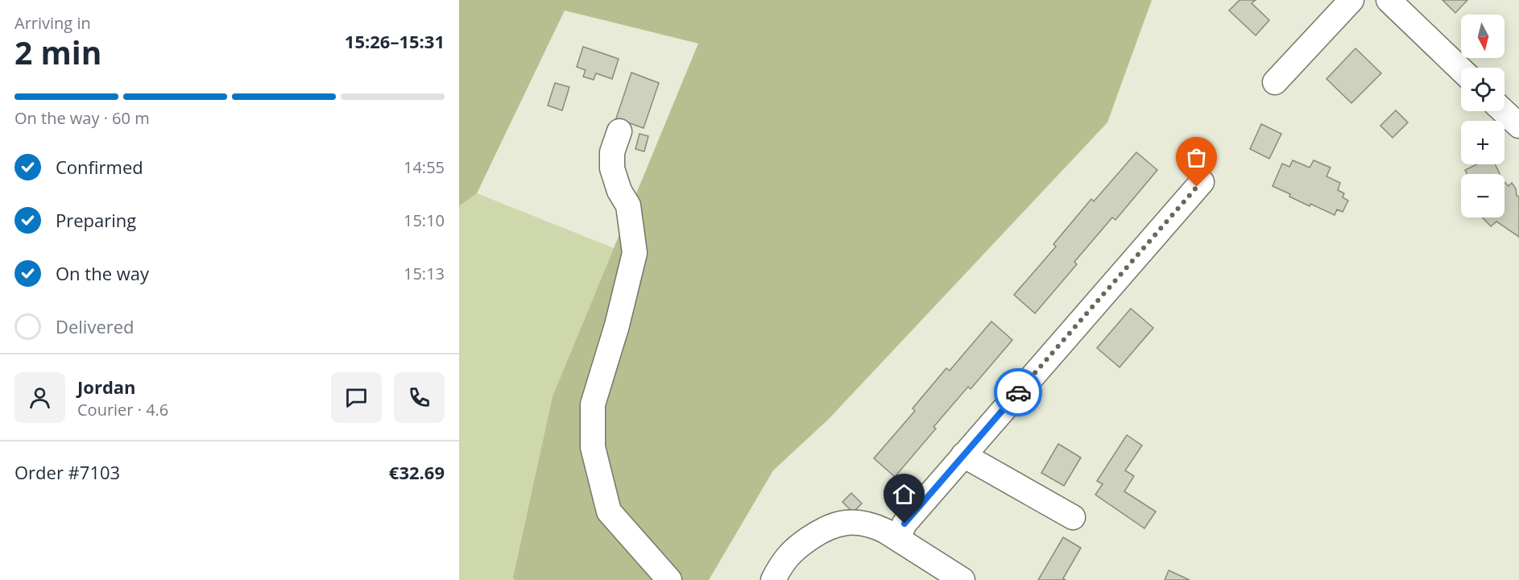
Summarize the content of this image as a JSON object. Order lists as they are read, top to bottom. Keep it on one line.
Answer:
{"north":"bottom","page":{"heading":["2 min","Arriving in","15:26–15:31"],"panel":["Jordan","Courier · 4.6","Order #7103","€32.69"],"map_buttons":["+","−"],"bar":"On the way · 60 m","list":[["Confirmed","14:55"],["Preparing","15:10"],["On the way","15:13"],"Delivered"]}}
